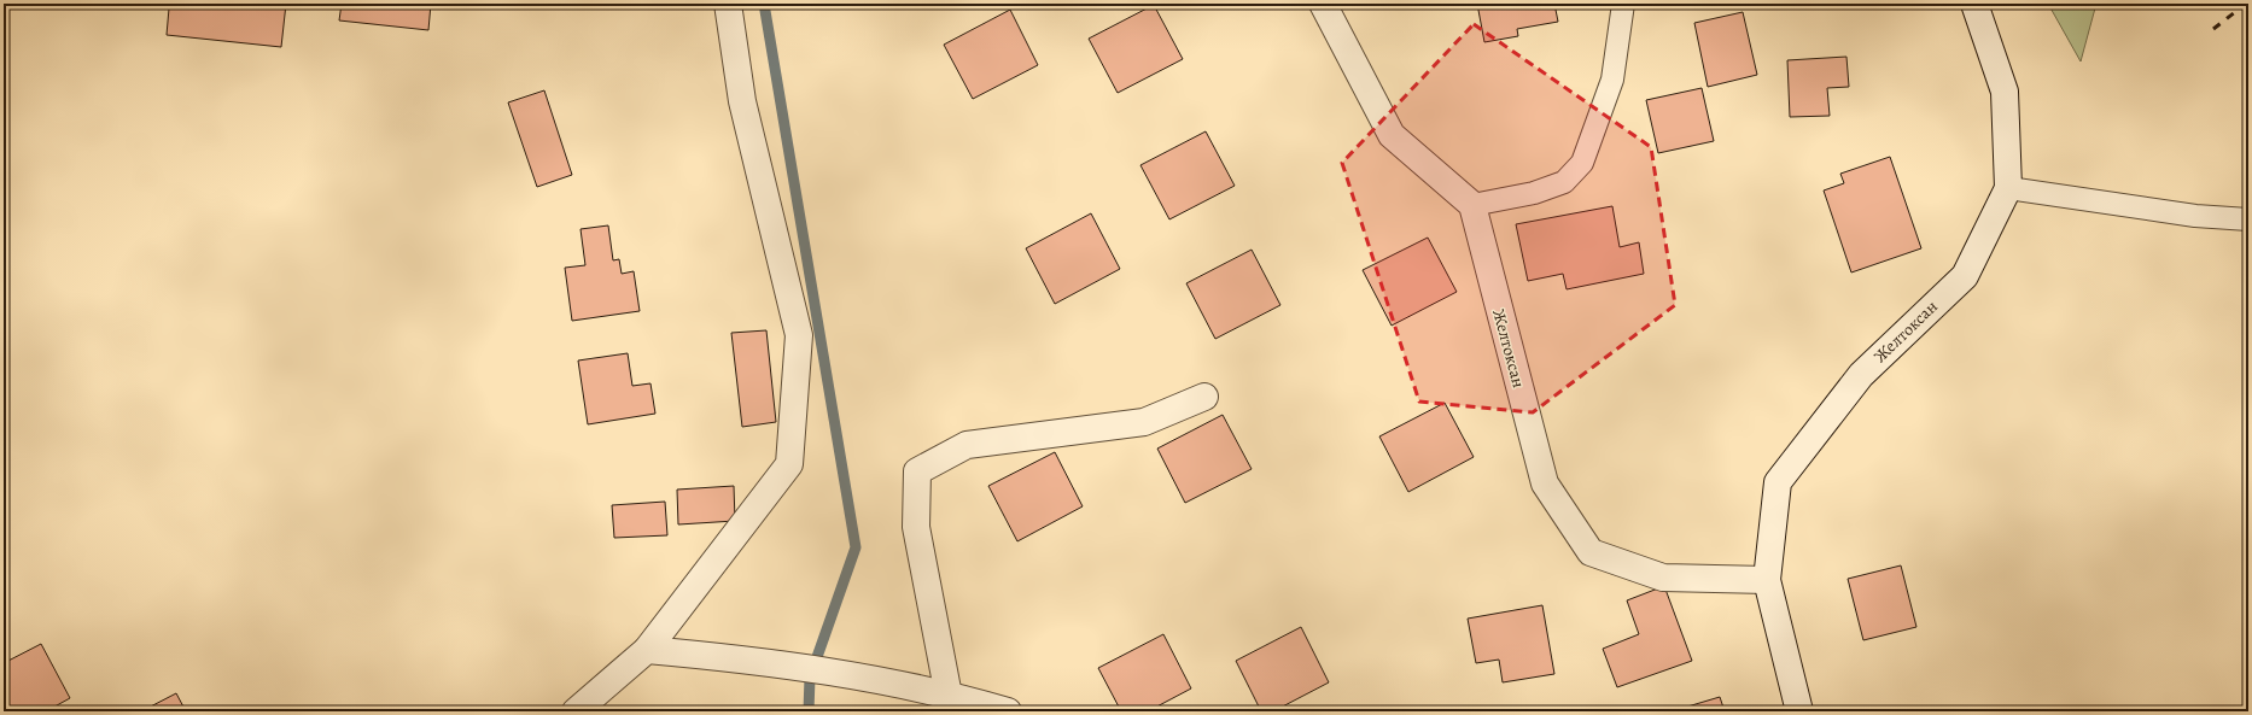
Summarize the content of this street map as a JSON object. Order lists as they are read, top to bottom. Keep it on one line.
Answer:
{"streets":{"street":["Желтоксан"]}}
